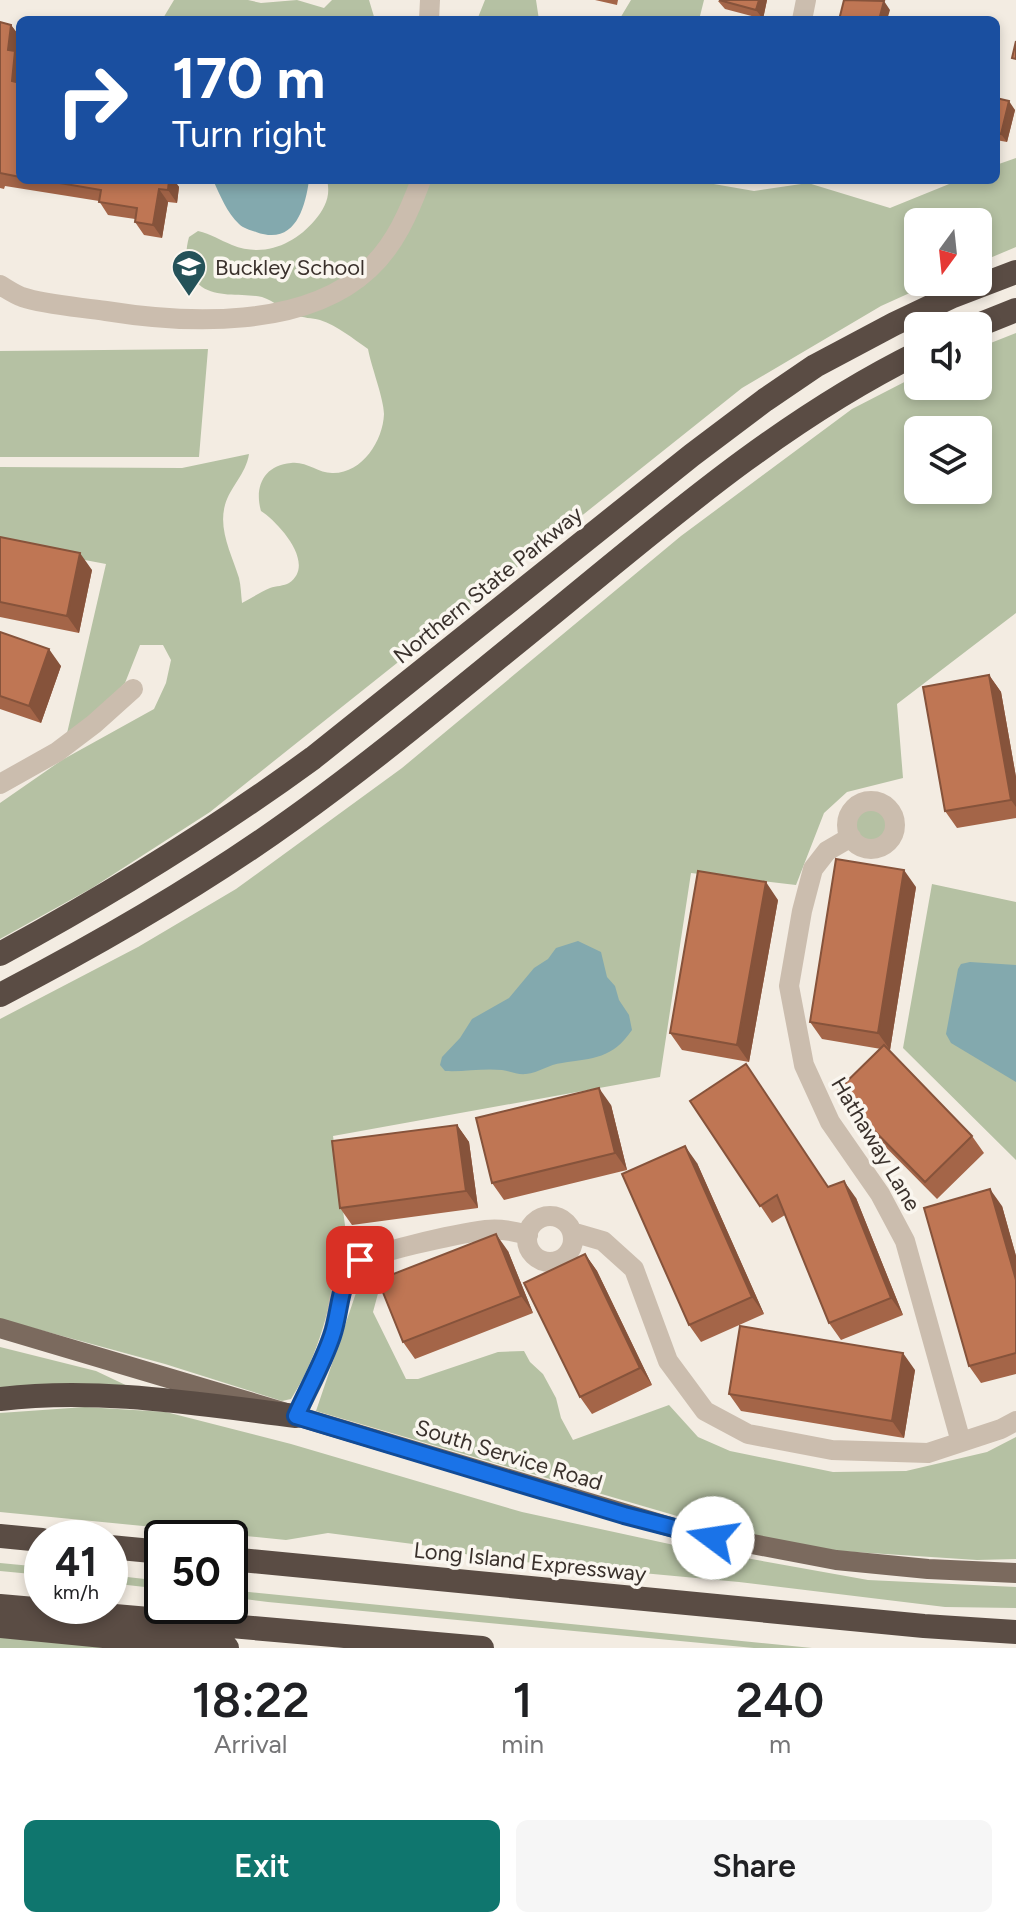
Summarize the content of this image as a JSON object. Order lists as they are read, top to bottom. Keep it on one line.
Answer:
{"streets":{"highway":["Northern State Parkway","Long Island Expressway"],"main road":["South Service Road"],"street":["Hathaway Lane"]},"places":{"school or university":["Buckley School"]},"north":"bottom","page":{"turn":["170 m","Turn right"],"speed":"41 km/h","limit":"50","eta":["18:22","Arrival","1","min","240","m"],"buttons":["Exit","Share"]}}
